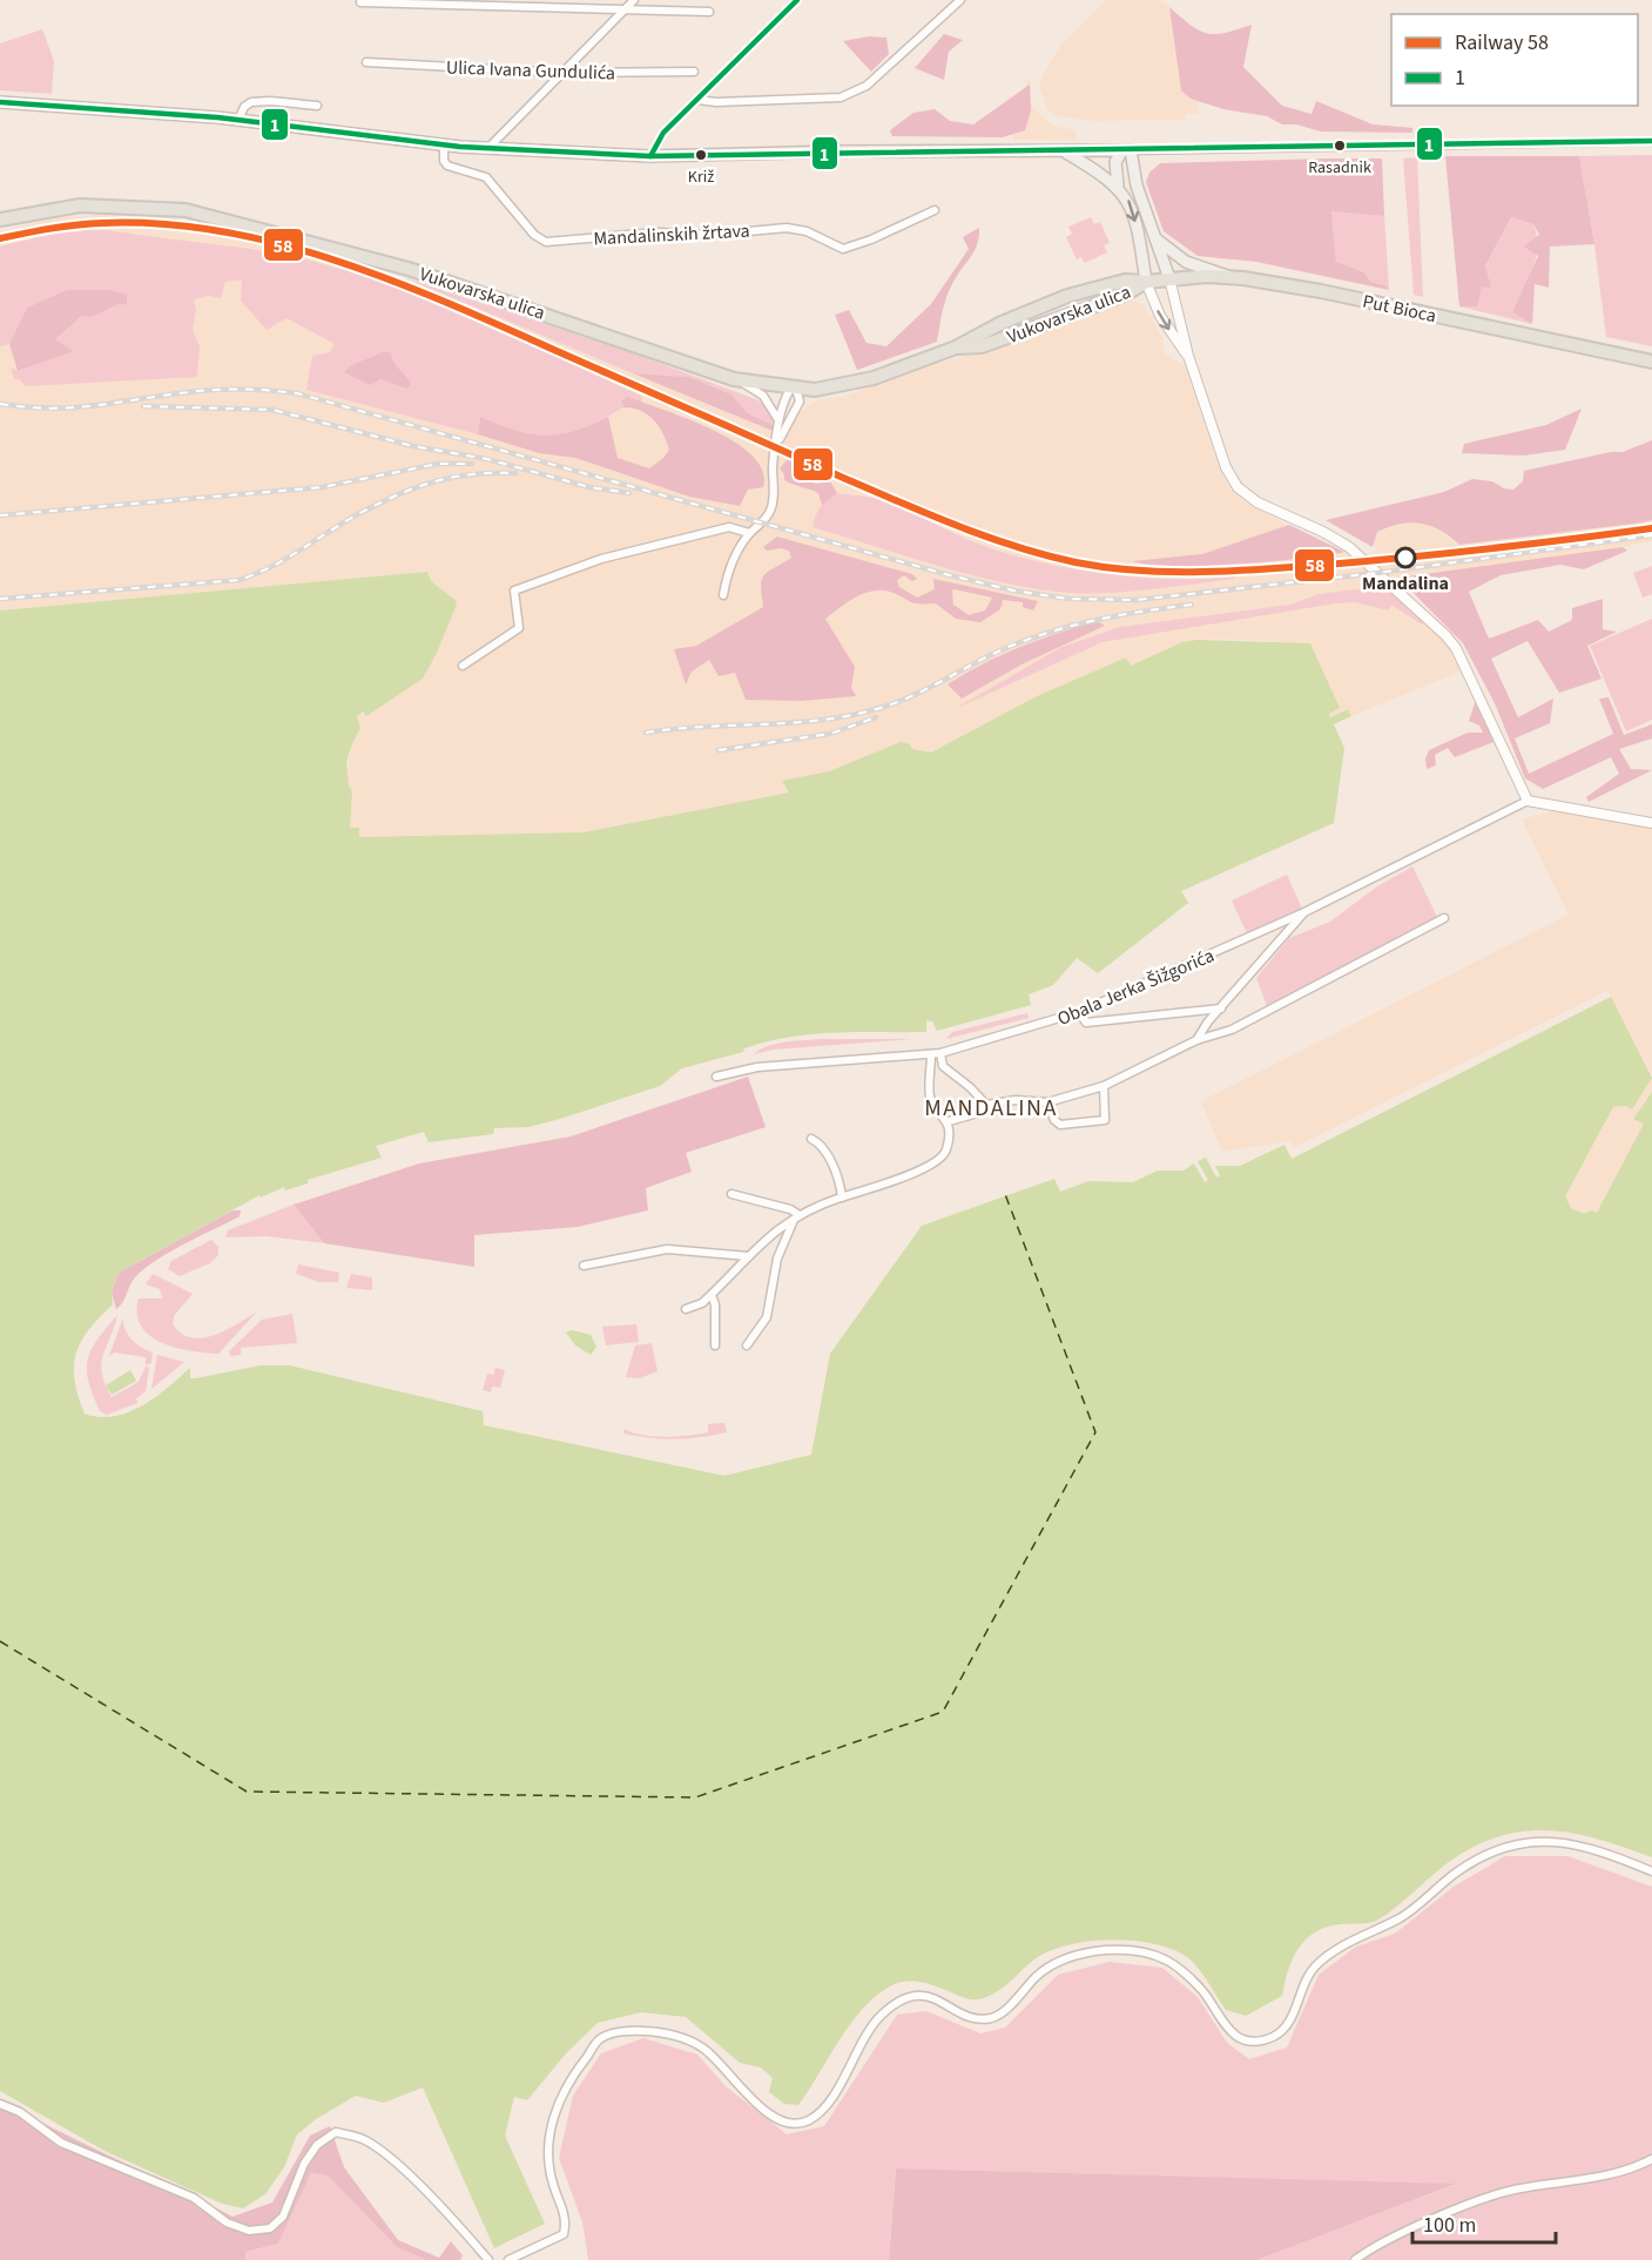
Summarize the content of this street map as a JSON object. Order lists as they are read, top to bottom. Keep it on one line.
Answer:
{"streets":{"main road":["Vukovarska ulica","Put Bioca"],"street":["Ulica Ivana Gundulića","Mandalinskih žrtava","Obala Jerka Šižgorića"]},"crossings":[["Vukovarska ulica","Put Bioca"]],"districts":["MANDALINA"],"places":["Rasadnik","Križ","Mandalina"],"lines":["transit line 1","rail line 58"],"legend":["Railway 58","1"],"scale_bar":"100 m"}
